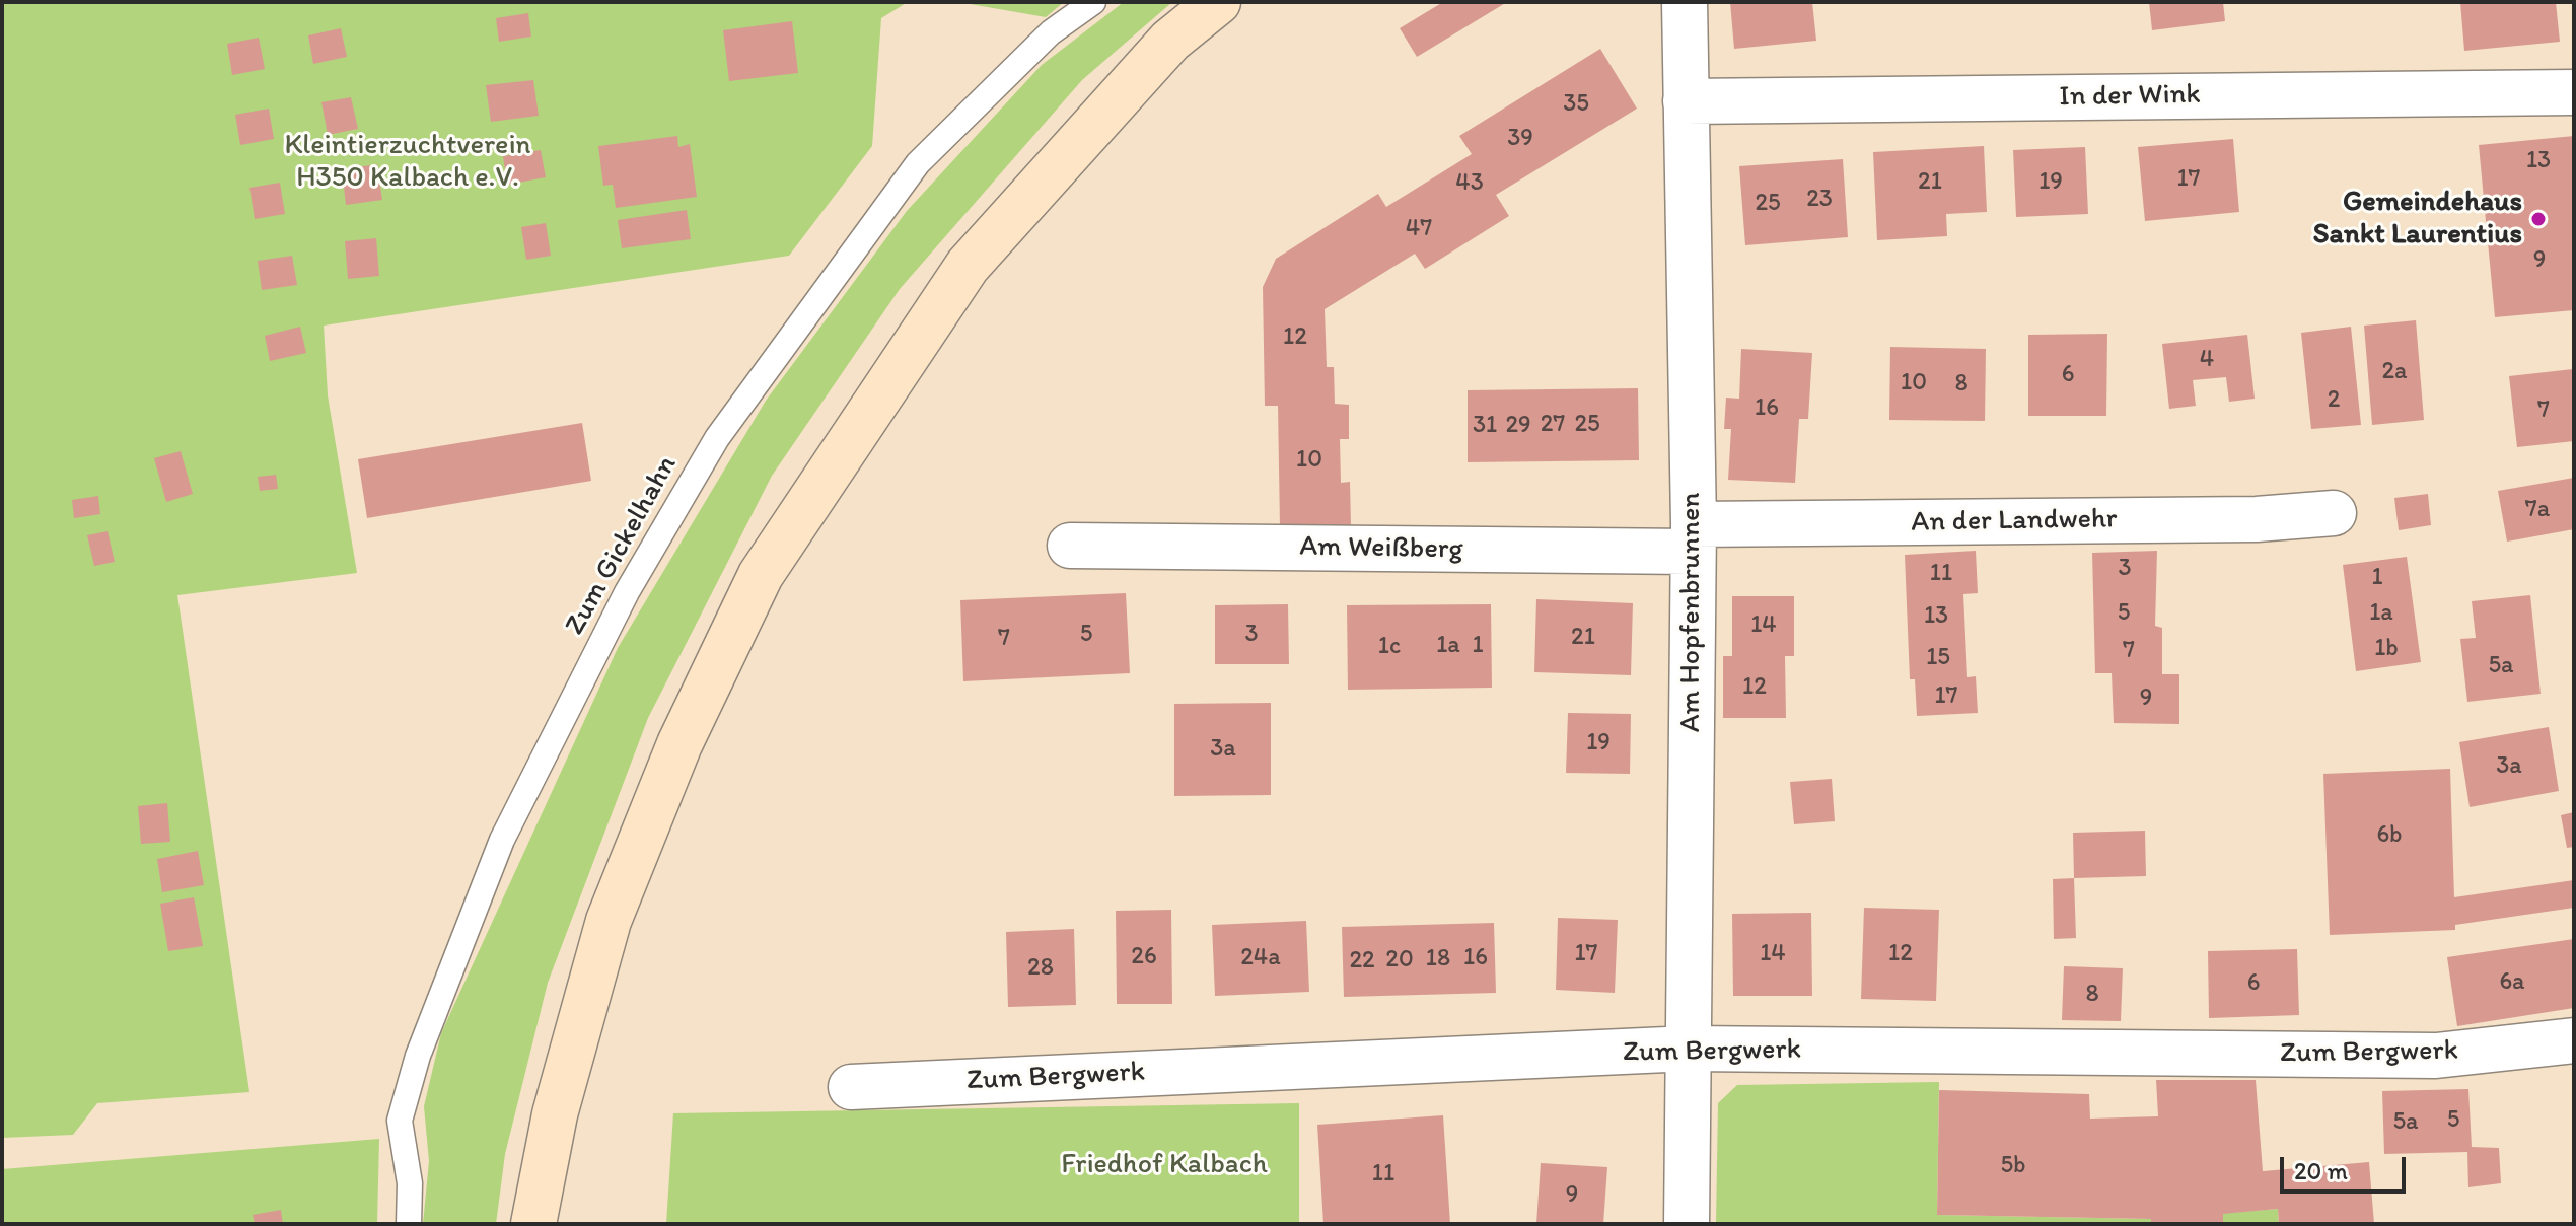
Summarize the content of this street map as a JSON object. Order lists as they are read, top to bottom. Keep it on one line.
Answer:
{"streets":{"street":["In der Wink","An der Landwehr","Am Weißberg","Am Hopfenbrunnen","Zum Bergwerk"],"lane":["Zum Gickelhahn"]},"crossings":[["In der Wink","Am Hopfenbrunnen"],["An der Landwehr","Am Weißberg"],["An der Landwehr","Am Hopfenbrunnen"],["Am Weißberg","Am Hopfenbrunnen"],["Am Hopfenbrunnen","Zum Bergwerk"]],"parks":["Kleintierzuchtverein H350 Kalbach e.V.","Friedhof Kalbach"],"places":["Gemeindehaus Sankt Laurentius"],"house_numbers":["35","39","13","17","21","19","43","23","25","47","9","12","4","2a","6","10","8","2","16","7","27","25","31","29","10","7a","3","11","1","5","1a","13","14","5","3","21","7","1a","1","1c","1b","7","15","5a","12","17","9","19","3a","3a","6b","17","14","12","26","24a","16","18","20","22","28","6a","6","8","5","5a","5b","11","9"],"scale_bar":"20 m"}
